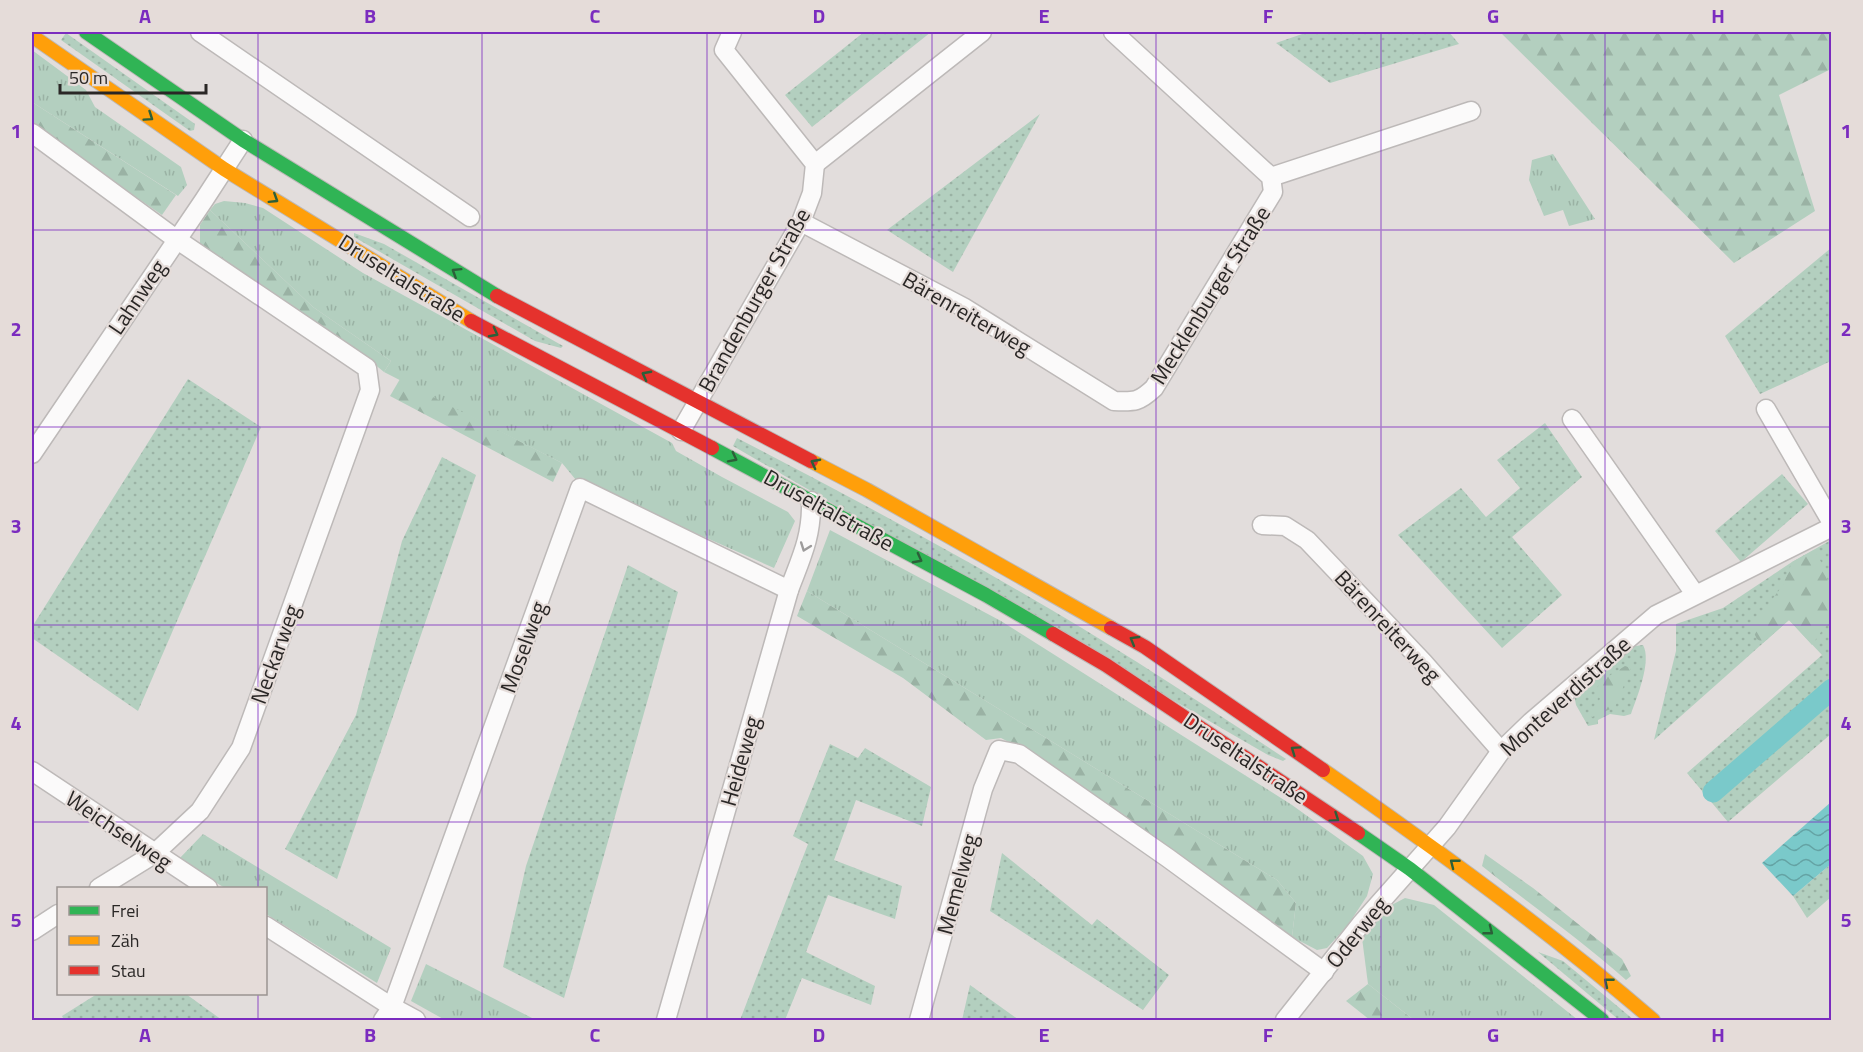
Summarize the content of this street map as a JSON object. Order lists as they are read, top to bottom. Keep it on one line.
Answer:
{"streets":{"main road":["Druseltalstraße"],"street":["Mecklenburger Straße","Lahnweg","Brandenburger Straße","Bärenreiterweg","Moselweg","Neckarweg","Monteverdistraße","Heideweg","Weichselweg","Memelweg","Oderweg"]},"crossings":[["Druseltalstraße","Lahnweg"],["Druseltalstraße","Brandenburger Straße"],["Druseltalstraße","Monteverdistraße"],["Druseltalstraße","Heideweg"],["Druseltalstraße","Oderweg"],["Mecklenburger Straße","Bärenreiterweg"],["Lahnweg","Neckarweg"],["Brandenburger Straße","Bärenreiterweg"],["Bärenreiterweg","Monteverdistraße"],["Moselweg","Heideweg"],["Neckarweg","Weichselweg"],["Monteverdistraße","Oderweg"],["Memelweg","Oderweg"]],"legend":["Frei","Zäh","Stau"],"scale_bar":"50 m","grid":{"columns":["A","B","C","D","E","F","G","H"],"rows":["1","2","3","4","5"]}}
